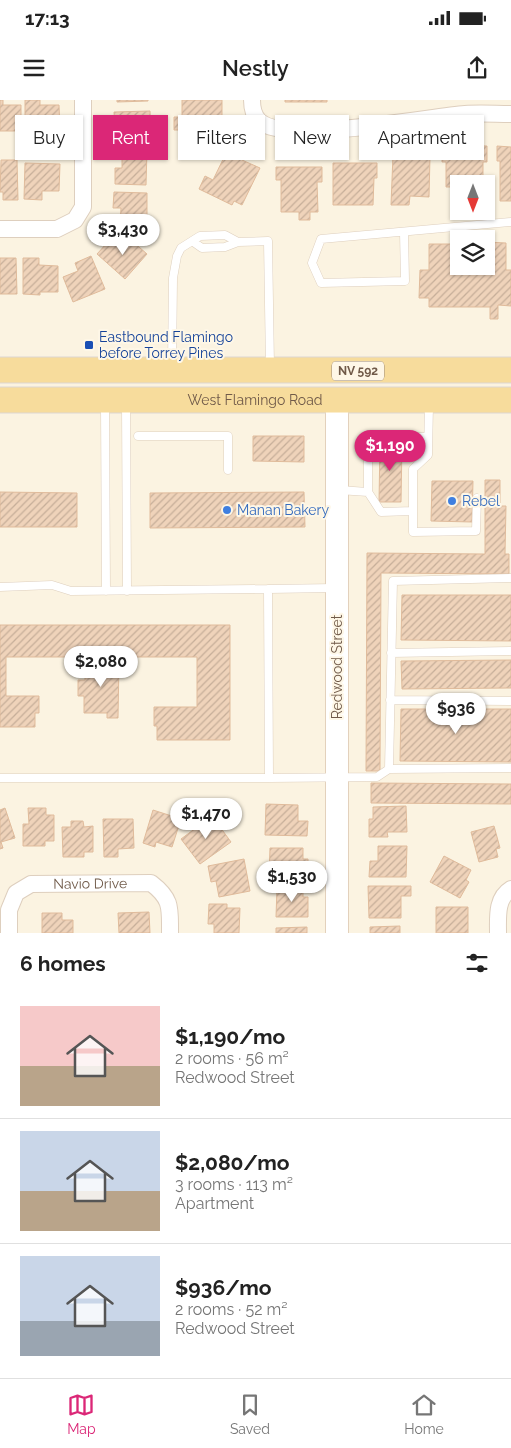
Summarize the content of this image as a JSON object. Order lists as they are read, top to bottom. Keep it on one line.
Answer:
{"streets":{"main road":["NV 592","West Flamingo Road"],"street":["Redwood Street","Navio Drive"]},"crossings":[["West Flamingo Road","Redwood Street"]],"places":{"transit":["Eastbound Flamingo before Torrey Pines"],"other":["Rebel","Manan Bakery"]},"north":"bottom","page":{"status":"17:13","header":"Nestly","chip":["Buy","Rent","Filters","New","Apartment"],"price":["$3,430","$1,190","$2,080","$936","$1,470","$1,530"],"heading":"6 homes","list":[{"name":"$1,190/mo","note":"2 rooms · 56 m² · Redwood Street"},{"name":"$2,080/mo","note":"3 rooms · 113 m² · Apartment"},{"name":"$936/mo","note":"2 rooms · 52 m² · Redwood Street"}],"tabs":["Map","Saved","Home"]}}
